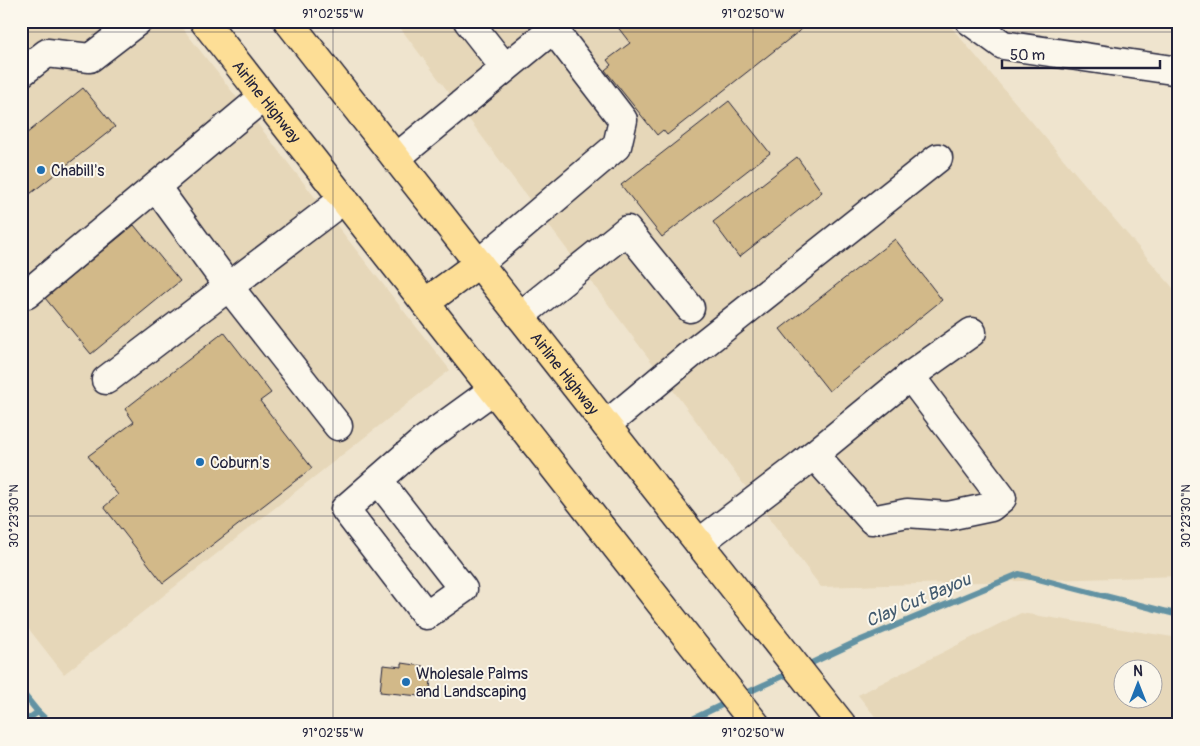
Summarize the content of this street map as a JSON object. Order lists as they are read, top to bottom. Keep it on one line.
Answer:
{"streets":{"highway":["Airline Highway"]},"water":["Clay Cut Bayou"],"places":["Chabill's","Coburn's","Wholesale Palms and Landscaping"],"scale_bar":"50 m","north":"top","coordinates":["91°02'55\"W","91°02'50\"W","30°23'30\"N"]}
